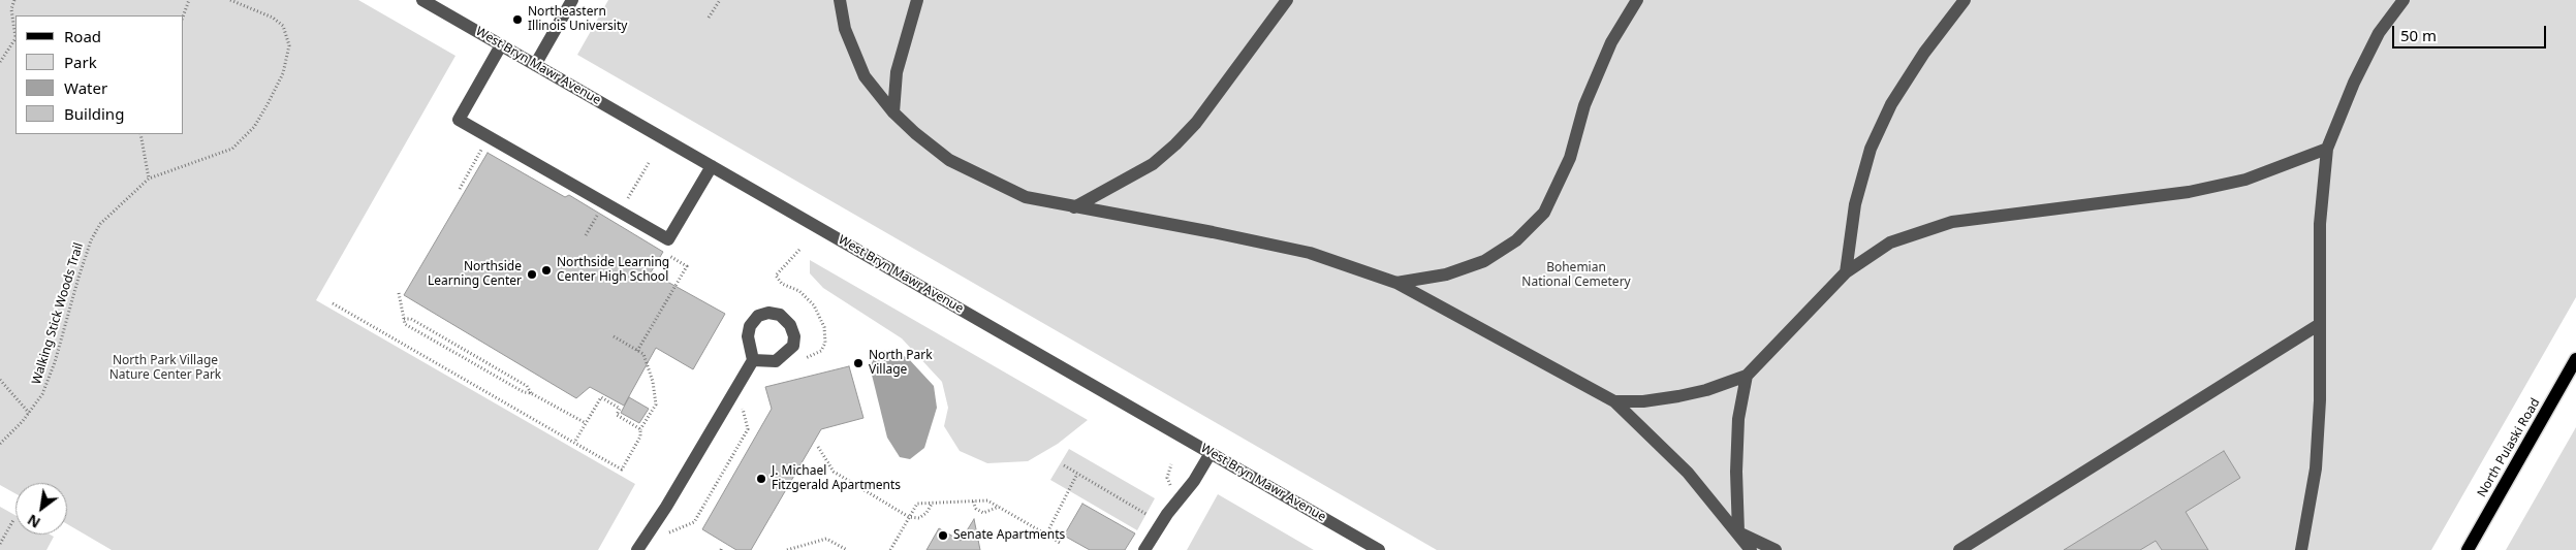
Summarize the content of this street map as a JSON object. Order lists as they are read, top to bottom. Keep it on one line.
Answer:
{"streets":{"main road":["North Pulaski Road"],"street":["West Bryn Mawr Avenue"],"path":["Walking Stick Woods Trail"]},"parks":["Bohemian National Cemetery","North Park Village Nature Center Park"],"places":["Northeastern Illinois University","Northside Learning Center High School","Northside Learning Center","North Park Village","J. Michael Fitzgerald Apartments","Senate Apartments"],"legend":["Road","Park","Water","Building"],"scale_bar":"50 m","north":"bottom left"}
